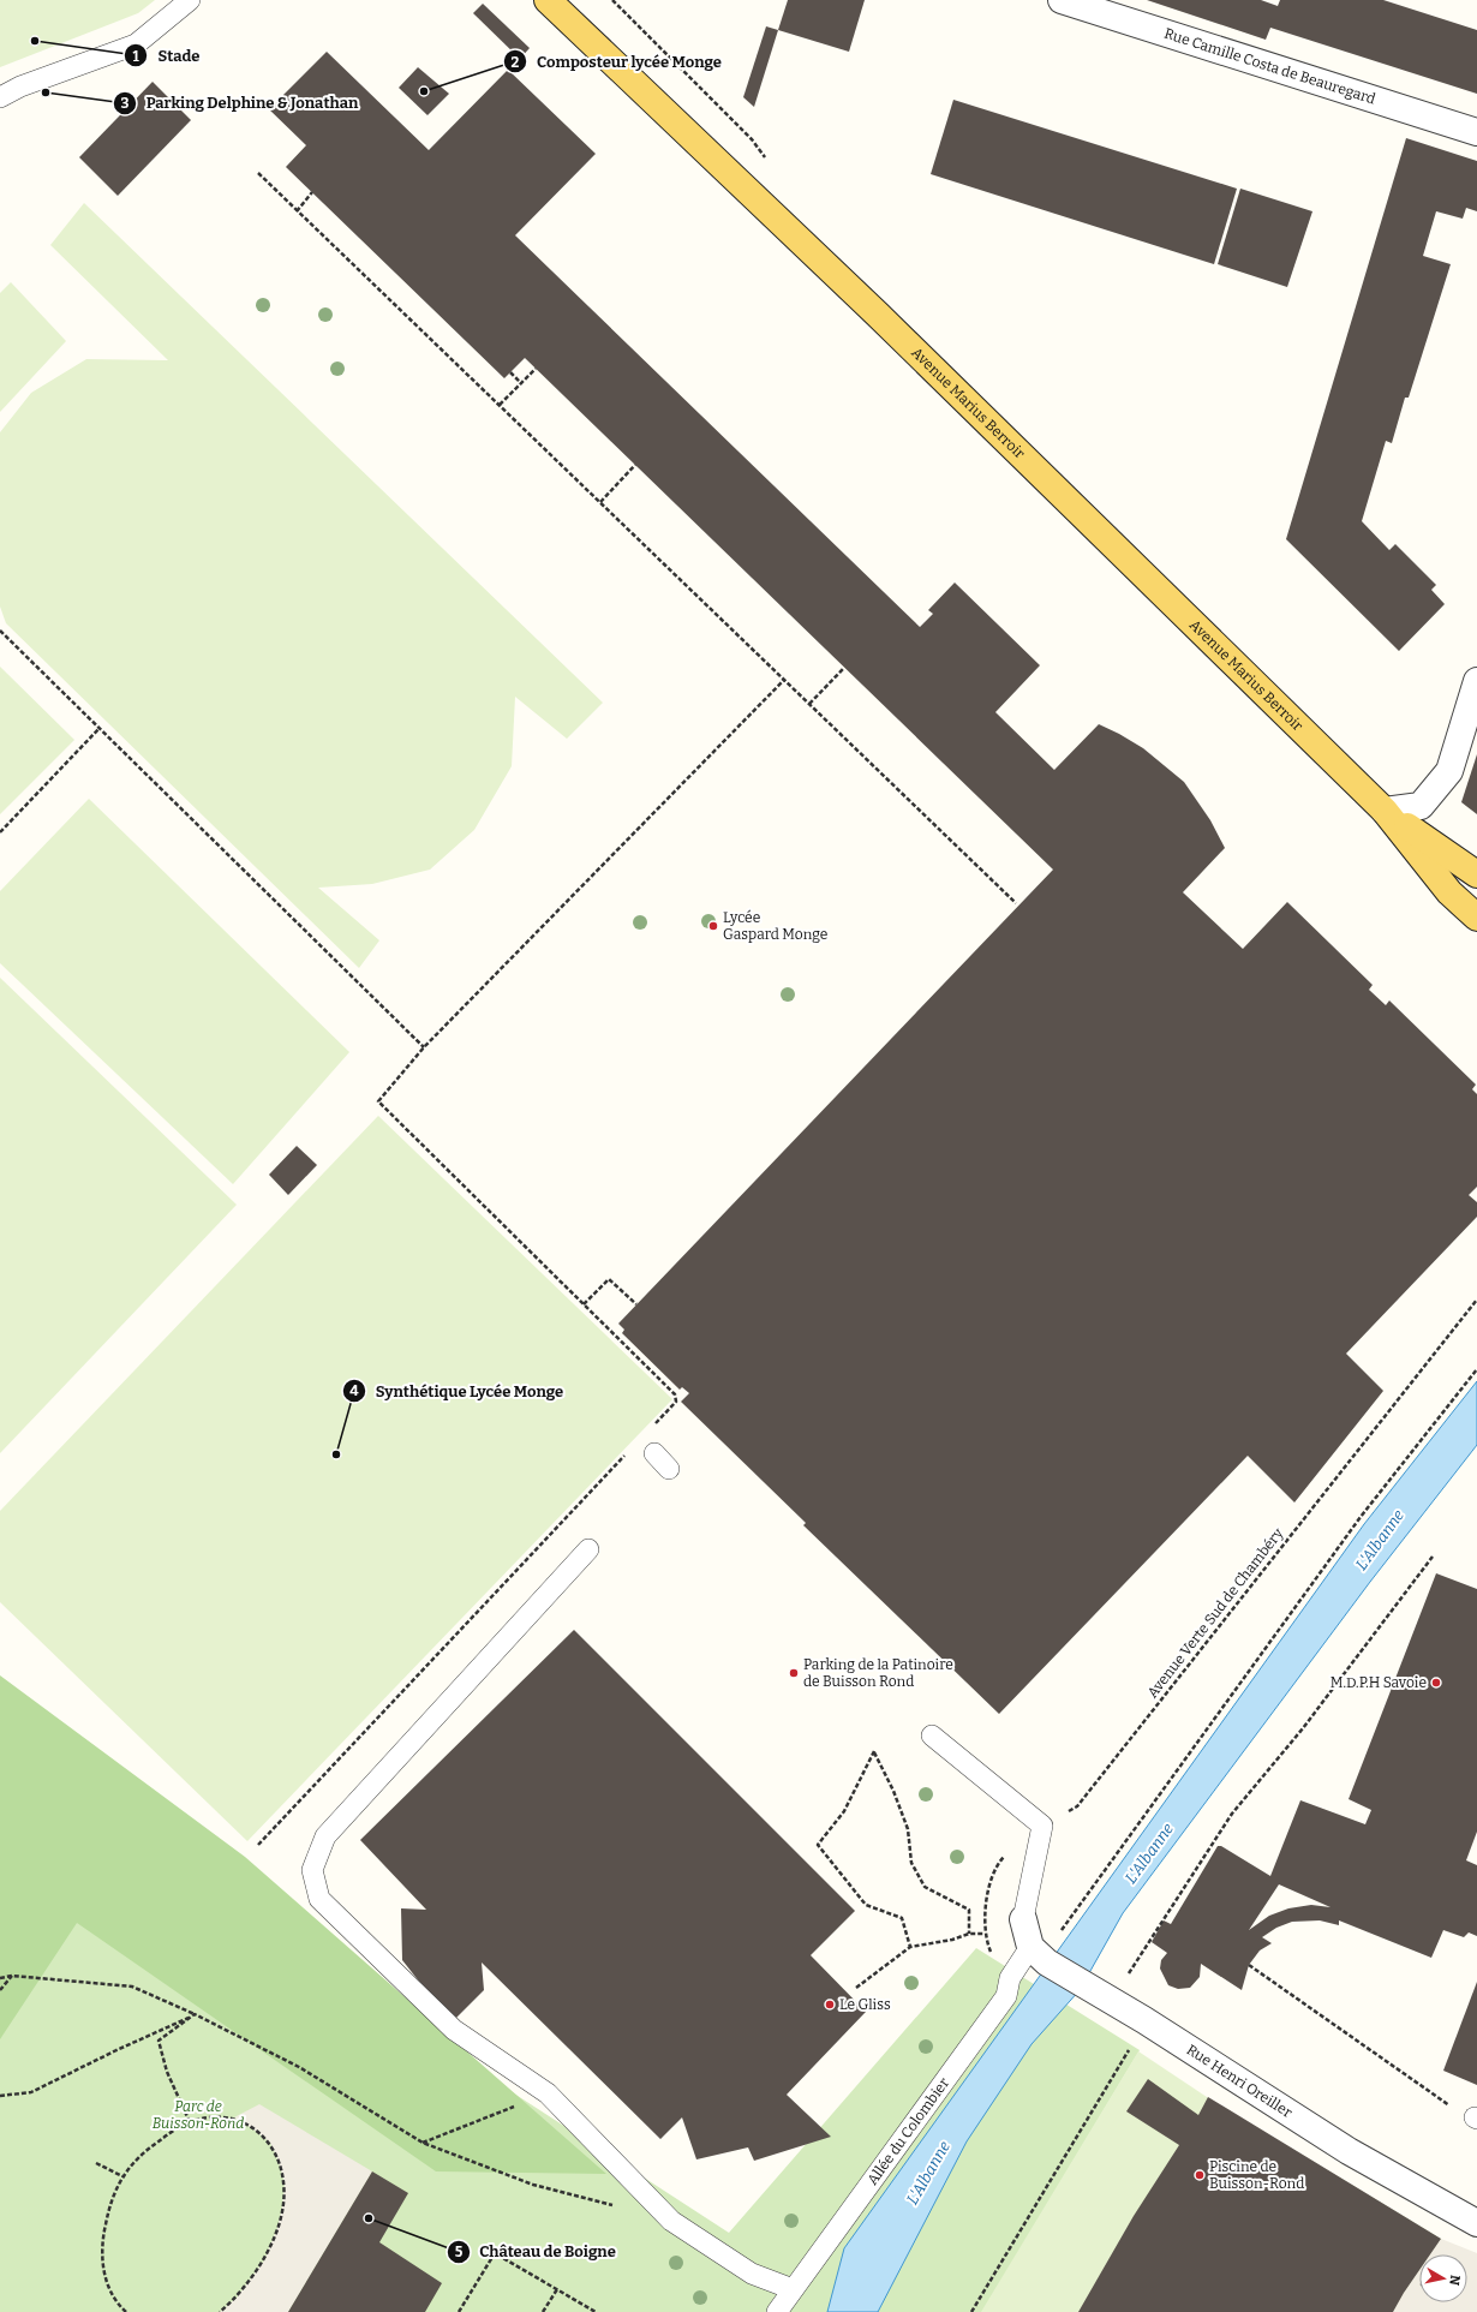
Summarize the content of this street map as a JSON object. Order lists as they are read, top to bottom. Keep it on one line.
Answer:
{"streets":{"main road":["Avenue Marius Berroir"],"street":["Rue Camille Costa de Beauregard","Rue Henri Oreiller"],"lane":["Allée du Colombier"],"path":["Avenue Verte Sud de Chambéry"]},"crossings":[["Rue Henri Oreiller","Allée du Colombier"]],"water":["L'Albanne"],"parks":["Parc de Buisson-Rond"],"places":["Stade","Composteur lycée Monge","Parking Delphine & Jonathan","Lycée Gaspard Monge","Synthétique Lycée Monge","Parking de la Patinoire de Buisson Rond","M.D.P.H Savoie","Le Gliss","Piscine de Buisson-Rond","Château de Boigne"],"north":"right"}
